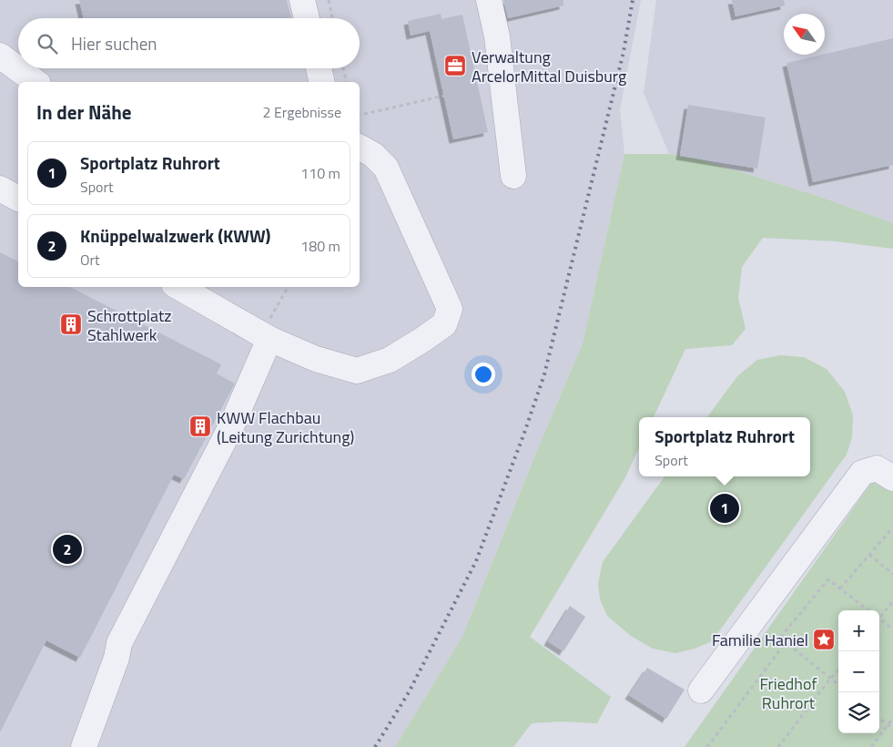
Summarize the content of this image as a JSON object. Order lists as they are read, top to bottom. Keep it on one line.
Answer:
{"parks":["Friedhof Ruhrort"],"places":{"office":["Verwaltung ArcelorMittal Duisburg"],"building":["Schrottplatz Stahlwerk","KWW Flachbau (Leitung Zurichtung)"],"place":["Familie Haniel"]},"north":"top left","page":{"search":"Hier suchen","heading":["In der Nähe","2 Ergebnisse"],"list":[{"mark":"1","name":"Sportplatz Ruhrort","note":"Sport","value":"110 m"},{"mark":"2","name":"Knüppelwalzwerk (KWW)","note":"Ort","value":"180 m"}],"popup":["Sportplatz Ruhrort","Sport"],"pins":["1","2"],"map_buttons":["+","−"]}}
